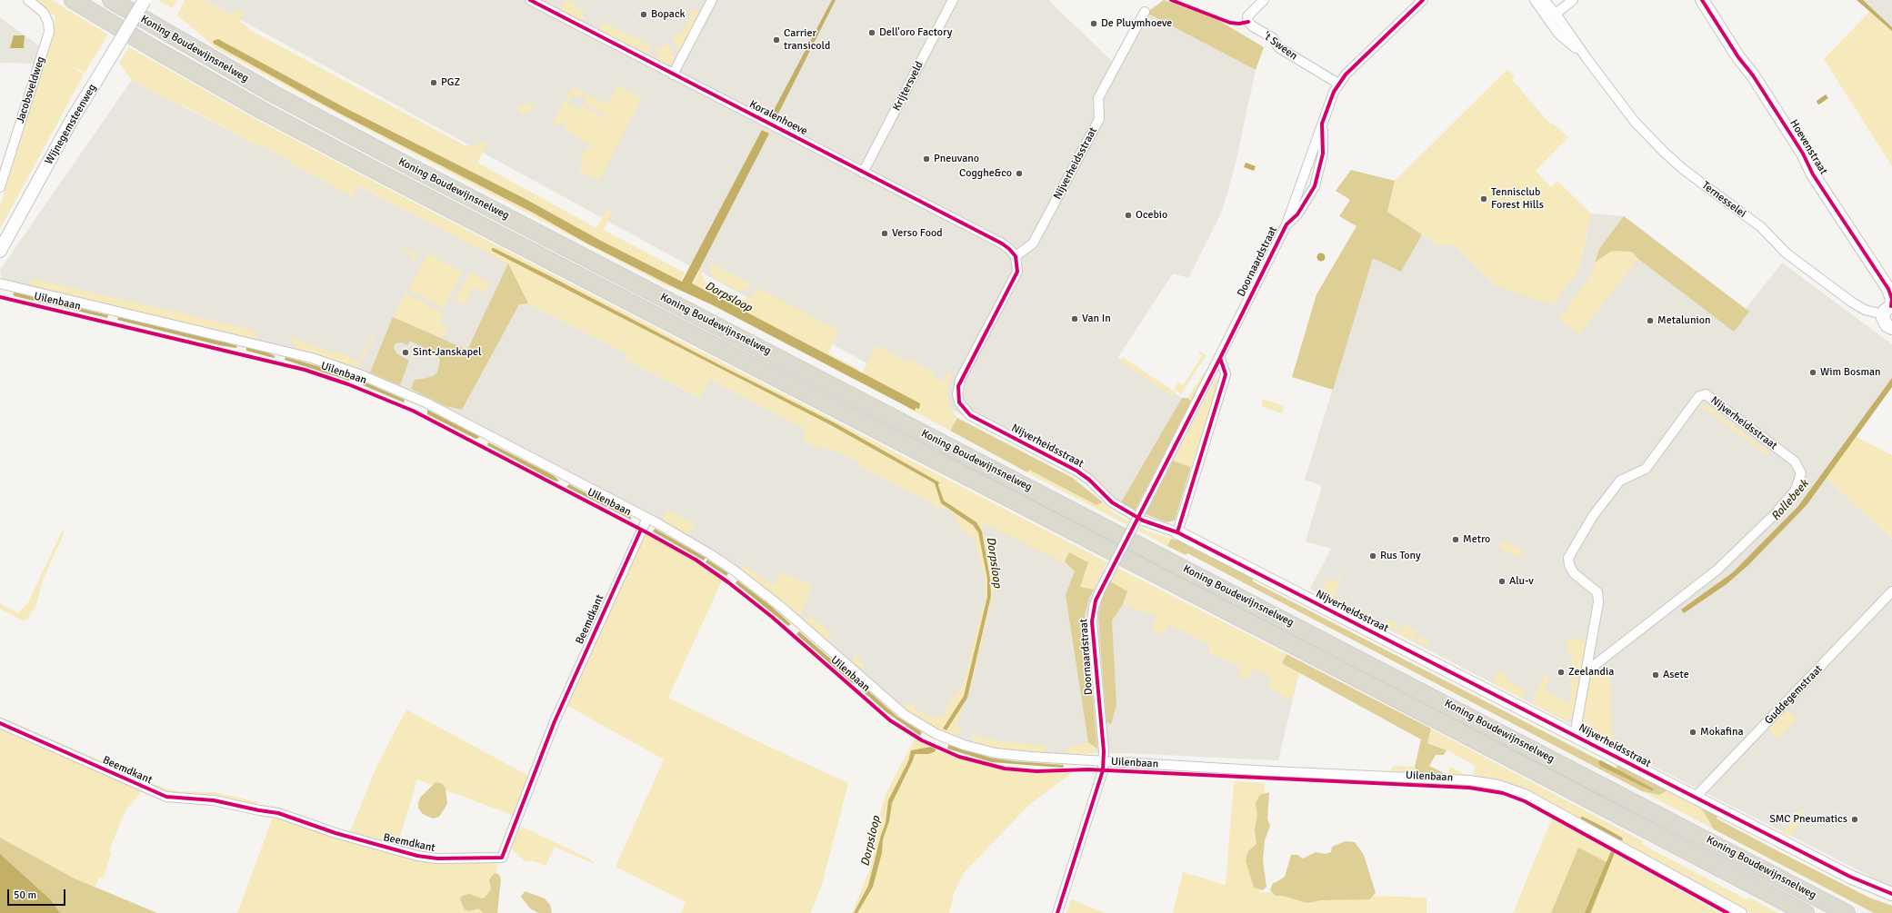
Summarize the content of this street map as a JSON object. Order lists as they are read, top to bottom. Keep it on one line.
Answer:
{"streets":{"highway":["Koning Boudewijnsnelweg"],"street":["'t Sween","Krijtersveld","Jacobsveldweg","Koralenhoeve","Wijnegemsteenweg","Hoevenstraat","Nijverheidsstraat","Ternesselei","Doornaardstraat","Uilenbaan","Beemdkant","Guddegemstraat"]},"crossings":[["'t Sween","Doornaardstraat"],["Krijtersveld","Koralenhoeve"],["Koralenhoeve","Nijverheidsstraat"],["Hoevenstraat","Ternesselei"],["Nijverheidsstraat","Guddegemstraat"],["Doornaardstraat","Uilenbaan"],["Uilenbaan","Beemdkant"]],"water":["Dorpsloop","Rollebeek"],"places":["Bopack","De Pluymhoeve","Dell'oro Factory","Carrier transicold","PGZ","Pneuvano","Cogghe&co","Tennisclub Forest Hills","Ocebio","Verso Food","Van In","Metalunion","Sint-Janskapel","Wim Bosman","Metro","Rus Tony","Alu-v","Zeelandia","Asete","Mokafina","SMC Pneumatics"],"scale_bar":"50 m"}
